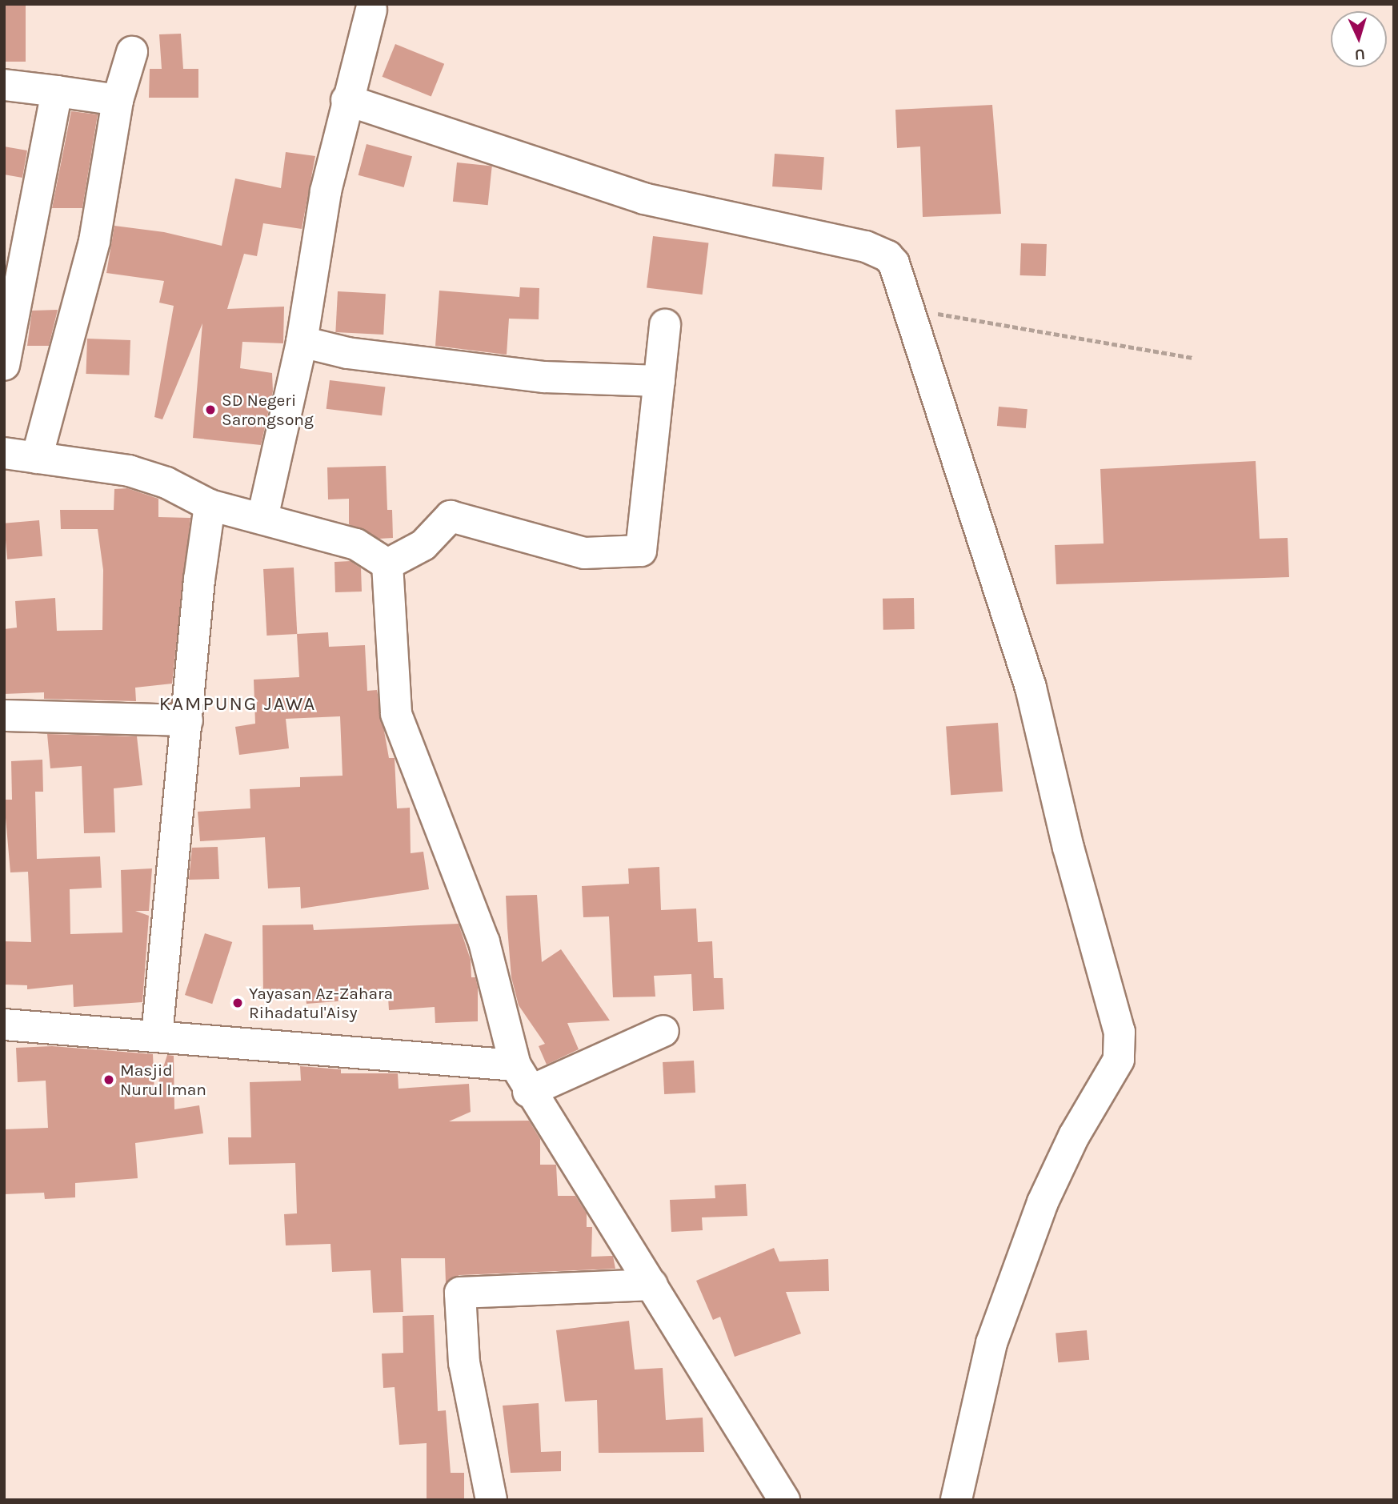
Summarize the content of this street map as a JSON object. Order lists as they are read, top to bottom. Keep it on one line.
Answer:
{"districts":["KAMPUNG JAWA"],"places":["SD Negeri Sarongsong","Yayasan Az-Zahara Rihadatul'Aisy","Masjid Nurul Iman"],"north":"bottom"}
